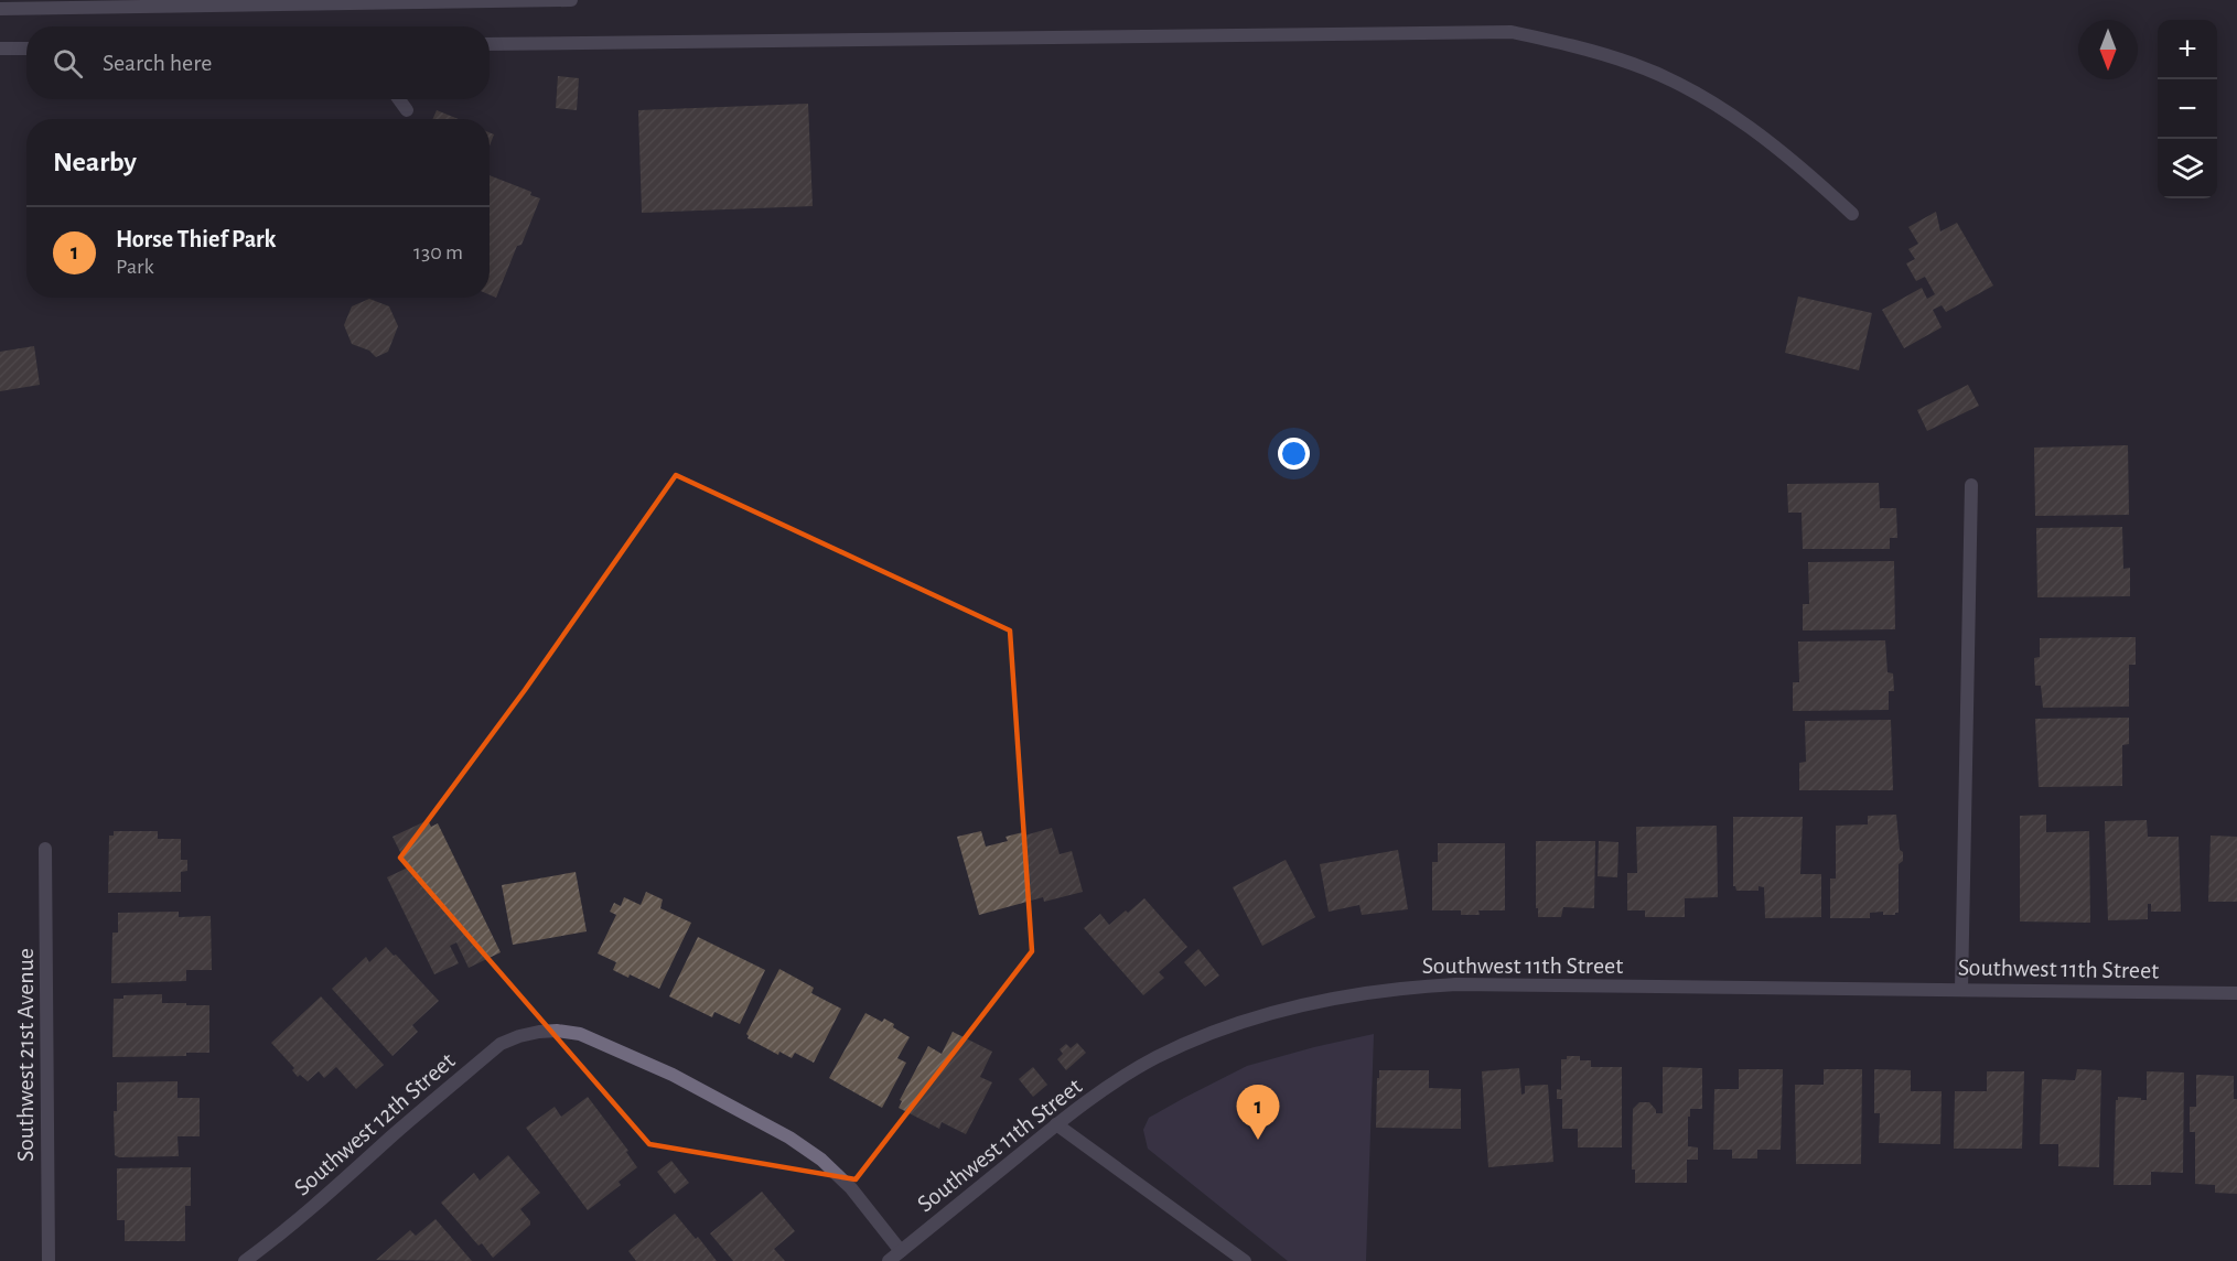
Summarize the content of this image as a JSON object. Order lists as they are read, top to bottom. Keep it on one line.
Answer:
{"streets":{"street":["Southwest 11th Street","Southwest 21st Avenue","Southwest 12th Street"]},"crossings":[["Southwest 11th Street","Southwest 12th Street"]],"north":"bottom","page":{"map_buttons":["+","−"],"search":"Search here","heading":"Nearby","list":[{"mark":"1","name":"Horse Thief Park","note":"Park","value":"130 m"}],"pins":"1"}}
